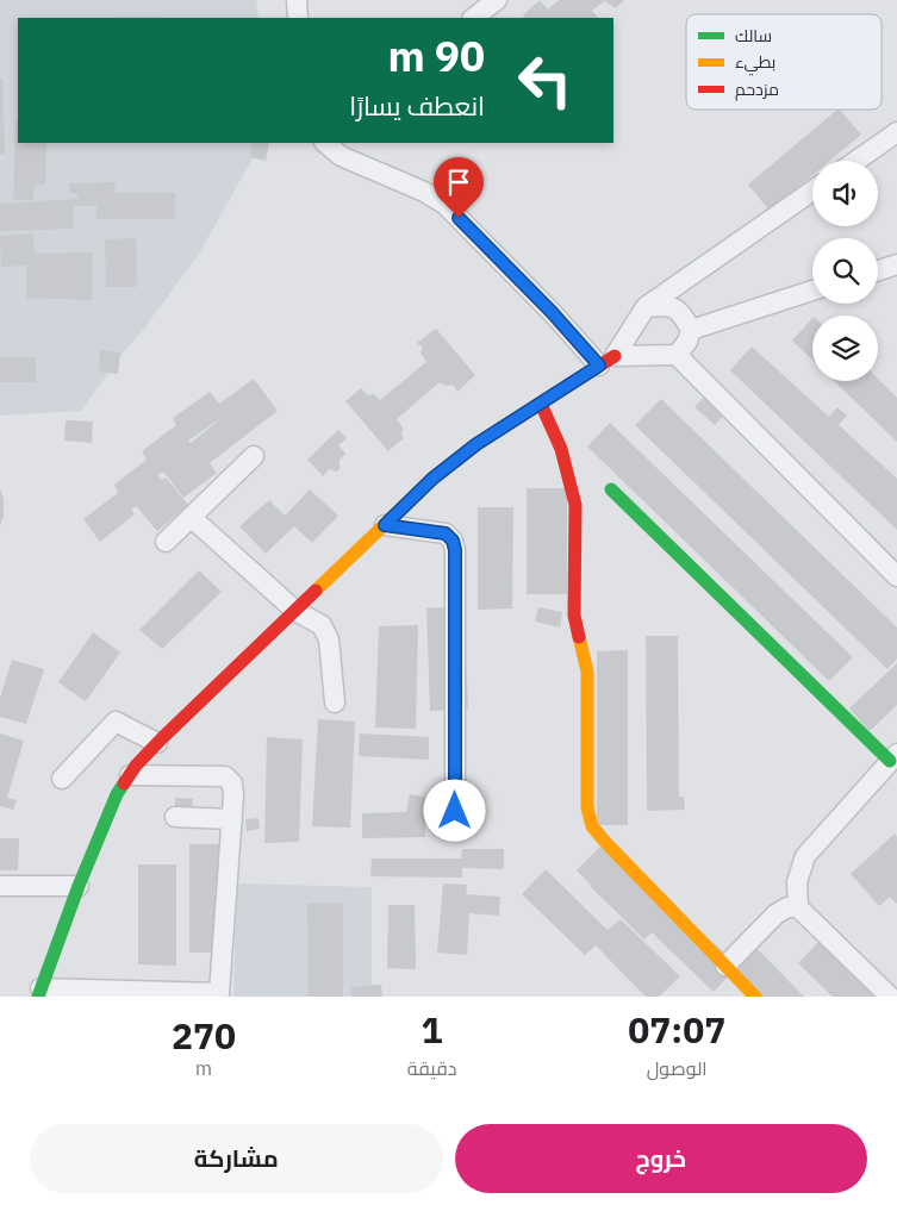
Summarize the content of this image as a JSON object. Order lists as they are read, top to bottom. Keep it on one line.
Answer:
{"legend":["سالك","بطيء","مزدحم"],"page":{"turn":["90 m","انعطف يسارًا"],"eta":["07:07","الوصول","1","دقيقة","270","m"],"buttons":["خروج","مشاركة"]}}
